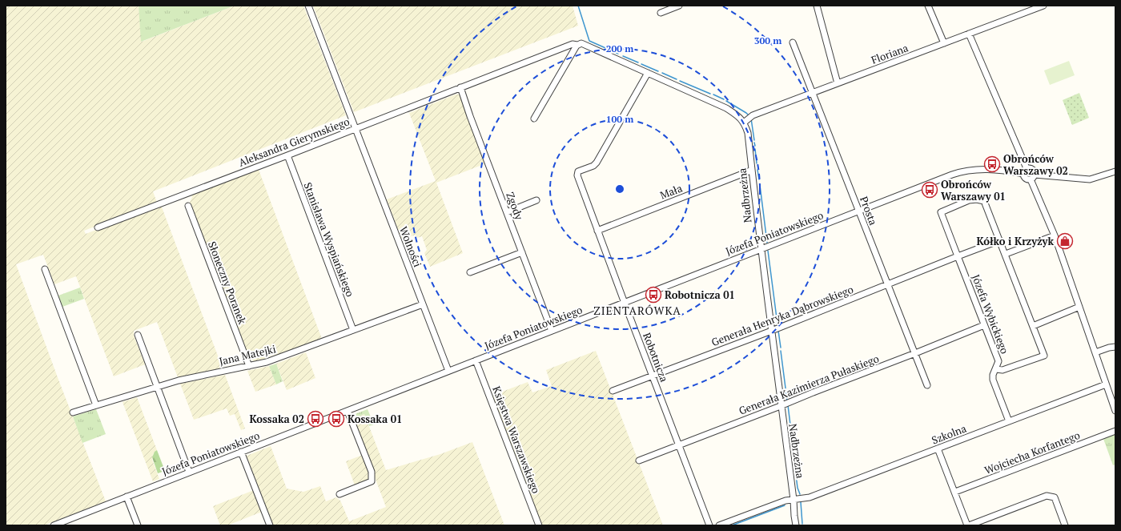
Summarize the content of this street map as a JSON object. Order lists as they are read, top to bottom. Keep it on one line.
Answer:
{"streets":{"street":["Floriana","Aleksandra Gierymskiego","Mała","Nadbrzeżna","Zgody","Prosta","Józefa Poniatowskiego","Stanisława Wyspiańskiego","Wolności","Słoneczny Poranek","Józefa Wybickiego","Generała Henryka Dąbrowskiego","Jana Matejki","Robotnicza","Generała Kazimierza Pułaskiego","Szkolna","Księstwa Warszawskiego","Wojciecha Korfantego"]},"crossings":[["Floriana","Nadbrzeżna"],["Floriana","Prosta"],["Aleksandra Gierymskiego","Zgody"],["Aleksandra Gierymskiego","Stanisława Wyspiańskiego"],["Aleksandra Gierymskiego","Wolności"],["Mała","Nadbrzeżna"],["Mała","Robotnicza"],["Nadbrzeżna","Józefa Poniatowskiego"],["Nadbrzeżna","Generała Henryka Dąbrowskiego"],["Nadbrzeżna","Generała Kazimierza Pułaskiego"],["Nadbrzeżna","Szkolna"],["Zgody","Józefa Poniatowskiego"],["Prosta","Józefa Poniatowskiego"],["Prosta","Generała Henryka Dąbrowskiego"],["Prosta","Generała Kazimierza Pułaskiego"],["Józefa Poniatowskiego","Wolności"],["Józefa Poniatowskiego","Robotnicza"],["Józefa Poniatowskiego","Księstwa Warszawskiego"],["Stanisława Wyspiańskiego","Jana Matejki"],["Wolności","Jana Matejki"],["Słoneczny Poranek","Jana Matejki"],["Józefa Wybickiego","Generała Henryka Dąbrowskiego"],["Józefa Wybickiego","Generała Kazimierza Pułaskiego"],["Józefa Wybickiego","Szkolna"],["Generała Henryka Dąbrowskiego","Robotnicza"],["Robotnicza","Generała Kazimierza Pułaskiego"]],"districts":["ZIENTARÓWKA"],"places":{"bus stop":["Obrońców Warszawy 02","Obrońców Warszawy 01","Robotnicza 01","Kossaka 02","Kossaka 01"],"shop":["Kółko i Krzyżyk"]},"rings":["300 m","200 m","100 m"]}
